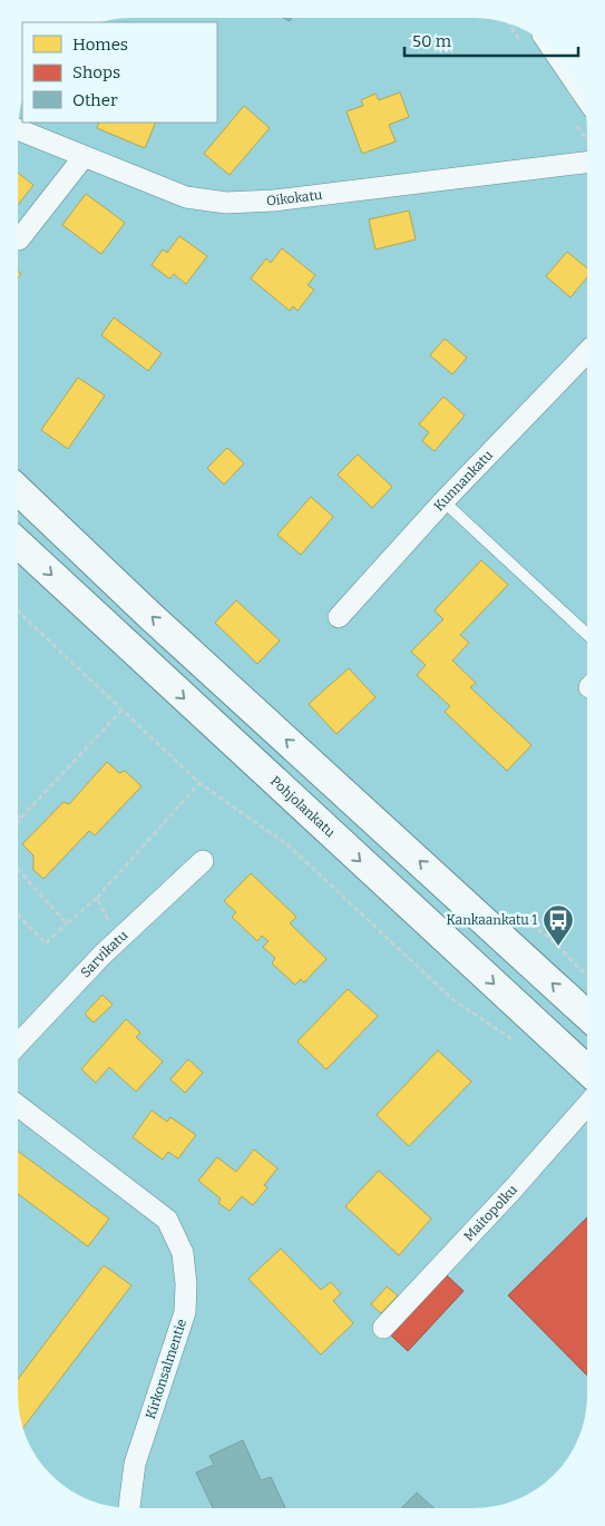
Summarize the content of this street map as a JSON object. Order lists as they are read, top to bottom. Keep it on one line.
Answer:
{"streets":{"main road":["Pohjolankatu"],"street":["Oikokatu","Kunnankatu","Sarvikatu","Maitopolku","Kirkonsalmentie"]},"places":{"bus stop":["Kankaankatu 1"]},"legend":["Homes","Shops","Other"],"scale_bar":"50 m"}
